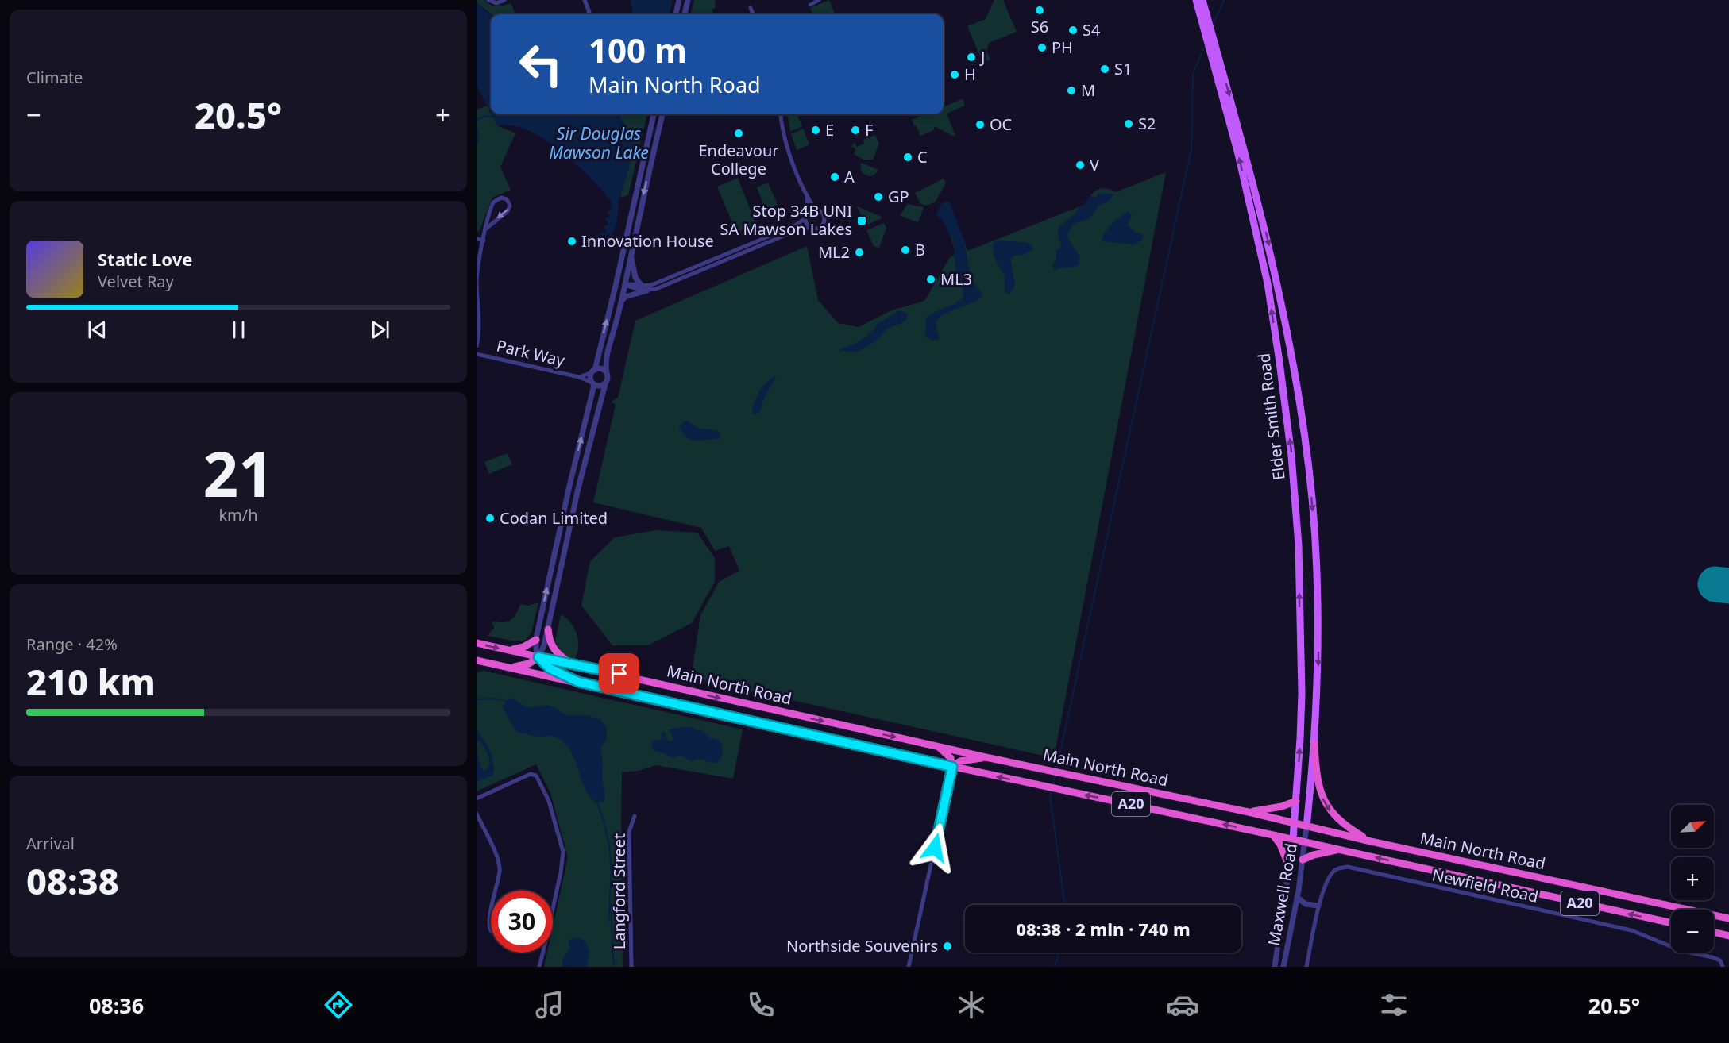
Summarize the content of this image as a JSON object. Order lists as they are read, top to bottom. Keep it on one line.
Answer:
{"streets":{"highway":["Main North Road","A20"],"main road":["Elder Smith Road"],"street":["Park Way","Newfield Road","Langford Street","Maxwell Road"]},"crossings":[["Elder Smith Road","Main North Road"],["Elder Smith Road","Maxwell Road"],["Main North Road","Maxwell Road"]],"water":["Sir Douglas Mawson Lake"],"places":{"other":["S6","S4","PH","J","S1","H","M","S2","OC","E","F","Endeavour College","C","V","A","GP","Innovation House","B","ML2","ML3","Codan Limited","Northside Souvenirs"],"transit":["Stop 34B UNI SA Mawson Lakes"]},"north":"top right","page":{"tile":["Climate",["21","km/h"],["Range · 42%","210 km"],["Arrival","08:38"]],"turn":["100 m","Main North Road"],"heat":["−","20.5°","+"],"song":["Static Love","Velvet Ray"],"map_buttons":["+","−"],"limit":"30","trip":"08:38 · 2 min · 740 m","tabs":["08:36","20.5°"]}}
